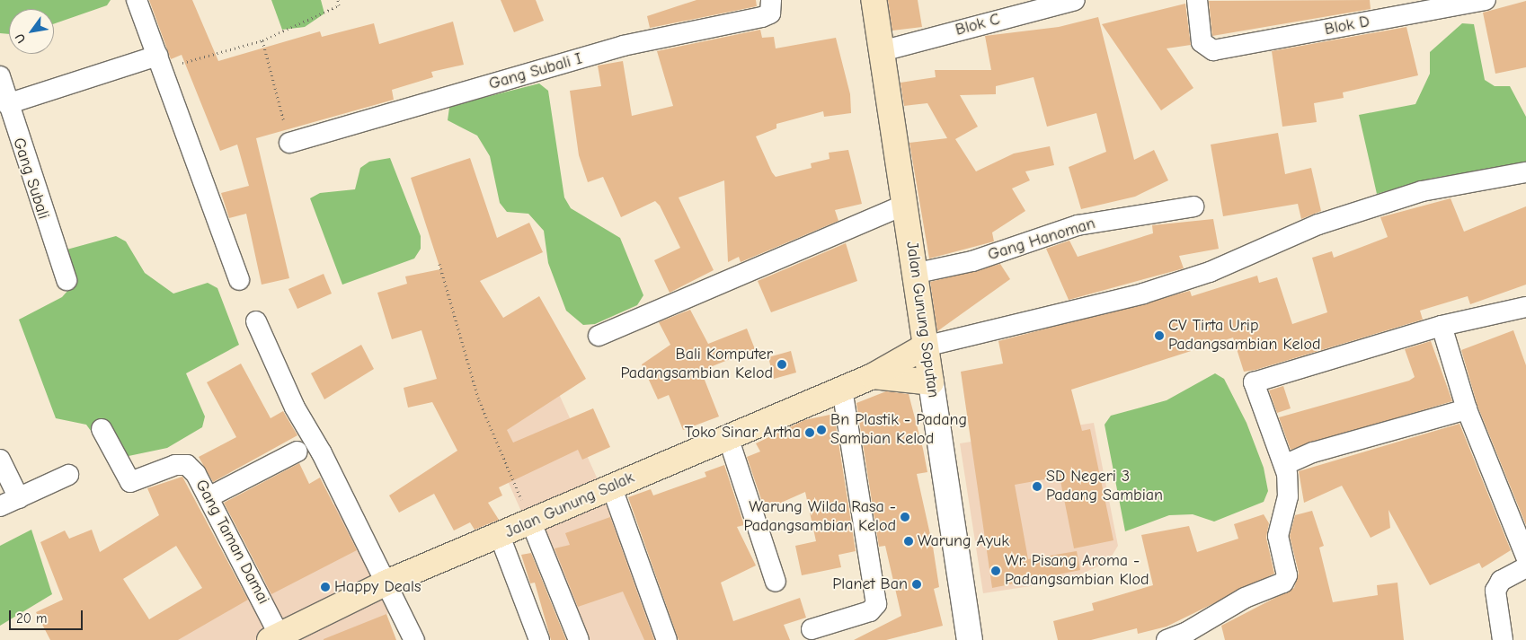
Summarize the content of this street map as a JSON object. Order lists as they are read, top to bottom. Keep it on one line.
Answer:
{"streets":{"main road":["Jalan Gunung Soputan","Jalan Gunung Salak"],"street":["Blok C","Blok D","Gang Subali I","Gang Subali","Gang Hanoman","Gang Taman Damai"]},"crossings":[["Blok C","Jalan Gunung Soputan"],["Gang Hanoman","Jalan Gunung Soputan"],["Jalan Gunung Soputan","Jalan Gunung Salak"],["Jalan Gunung Salak","Gang Taman Damai"]],"places":["CV Tirta Urip Padangsambian Kelod","Bali Komputer Padangsambian Kelod","Bn Plastik - Padang Sambian Kelod","Toko Sinar Artha","SD Negeri 3 Padang Sambian","Warung Wilda Rasa - Padangsambian Kelod","Warung Ayuk","Wr. Pisang Aroma - Padangsambian Klod","Planet Ban","Happy Deals"],"scale_bar":"20 m","north":"bottom left"}
